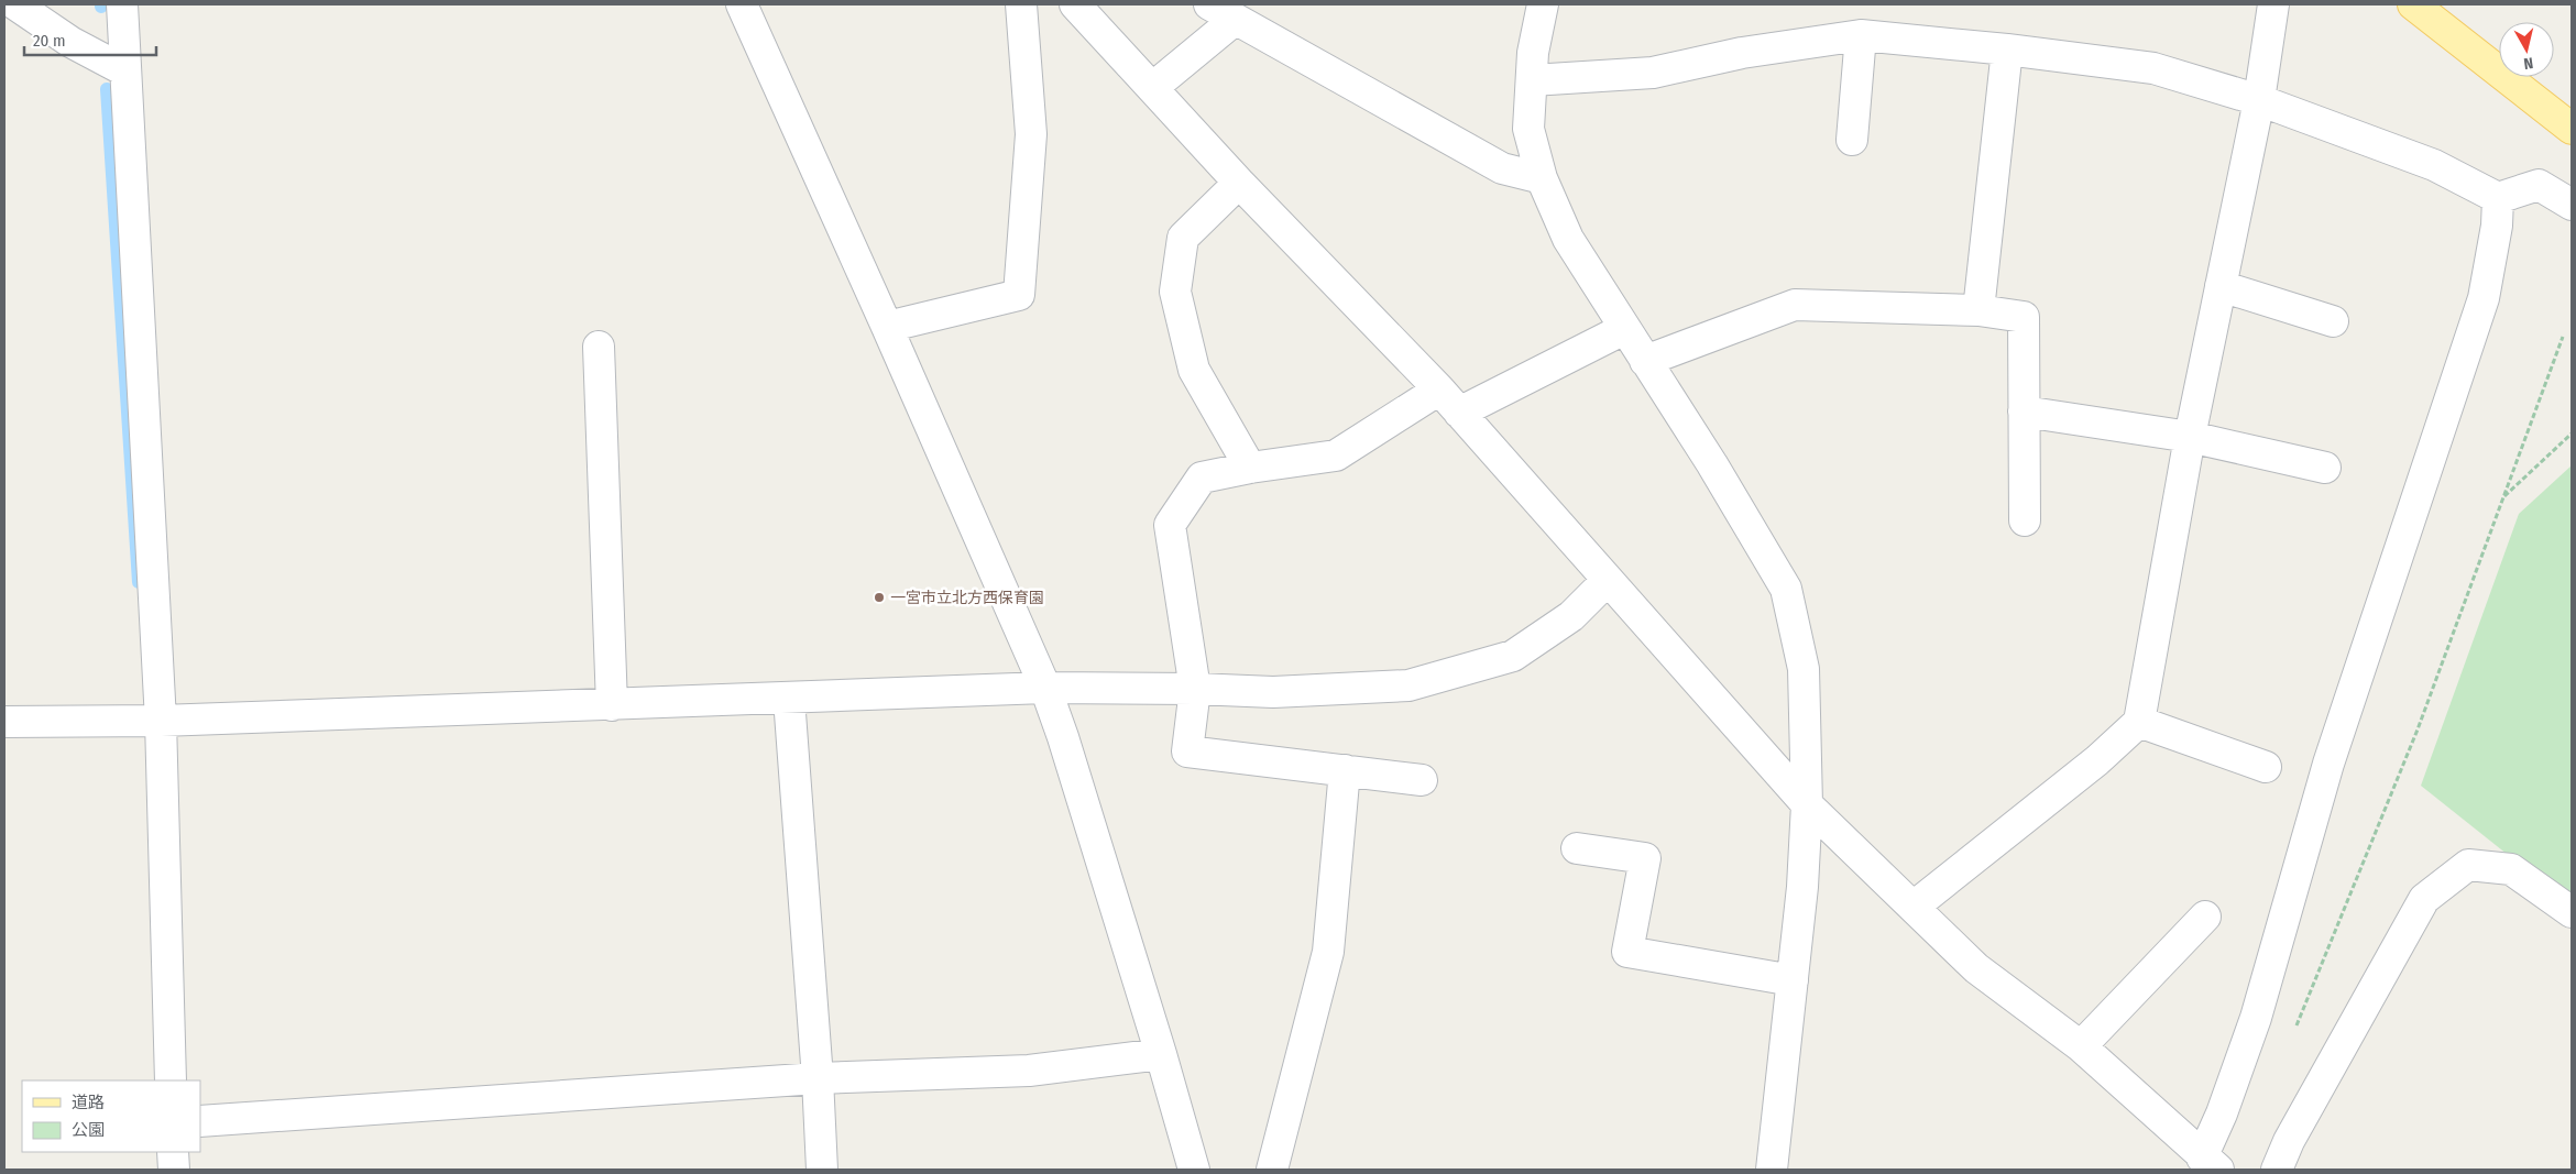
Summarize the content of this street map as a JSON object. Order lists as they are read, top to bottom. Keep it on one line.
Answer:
{"places":["一宮市立北方西保育園"],"legend":["道路","公園"],"scale_bar":"20 m","north":"bottom"}
